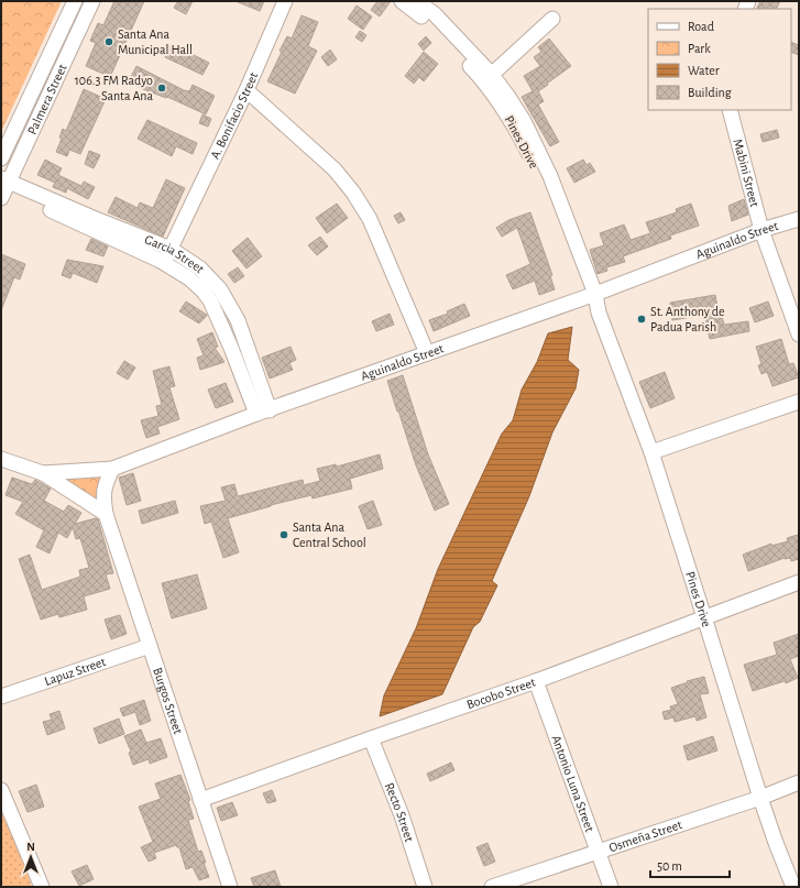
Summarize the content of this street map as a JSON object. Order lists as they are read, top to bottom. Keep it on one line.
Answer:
{"streets":{"street":["Palmera Street","A. Bonifacio Street","Pines Drive","Mabini Street","Aguinaldo Street","Garcia Street","Lapuz Street","Bocobo Street","Burgos Street","Antonio Luna Street","Recto Street","Osmeña Street"]},"crossings":[["Palmera Street","Garcia Street"],["A. Bonifacio Street","Garcia Street"],["Pines Drive","Aguinaldo Street"],["Pines Drive","Bocobo Street"],["Pines Drive","Osmeña Street"],["Mabini Street","Aguinaldo Street"],["Aguinaldo Street","Garcia Street"],["Aguinaldo Street","Burgos Street"],["Lapuz Street","Burgos Street"],["Bocobo Street","Burgos Street"],["Bocobo Street","Antonio Luna Street"],["Bocobo Street","Recto Street"],["Antonio Luna Street","Osmeña Street"]],"places":["Santa Ana Municipal Hall","106.3 FM Radyo Santa Ana","St. Anthony de Padua Parish","Santa Ana Central School"],"legend":["Road","Park","Water","Building"],"scale_bar":"50 m","north":"top"}
